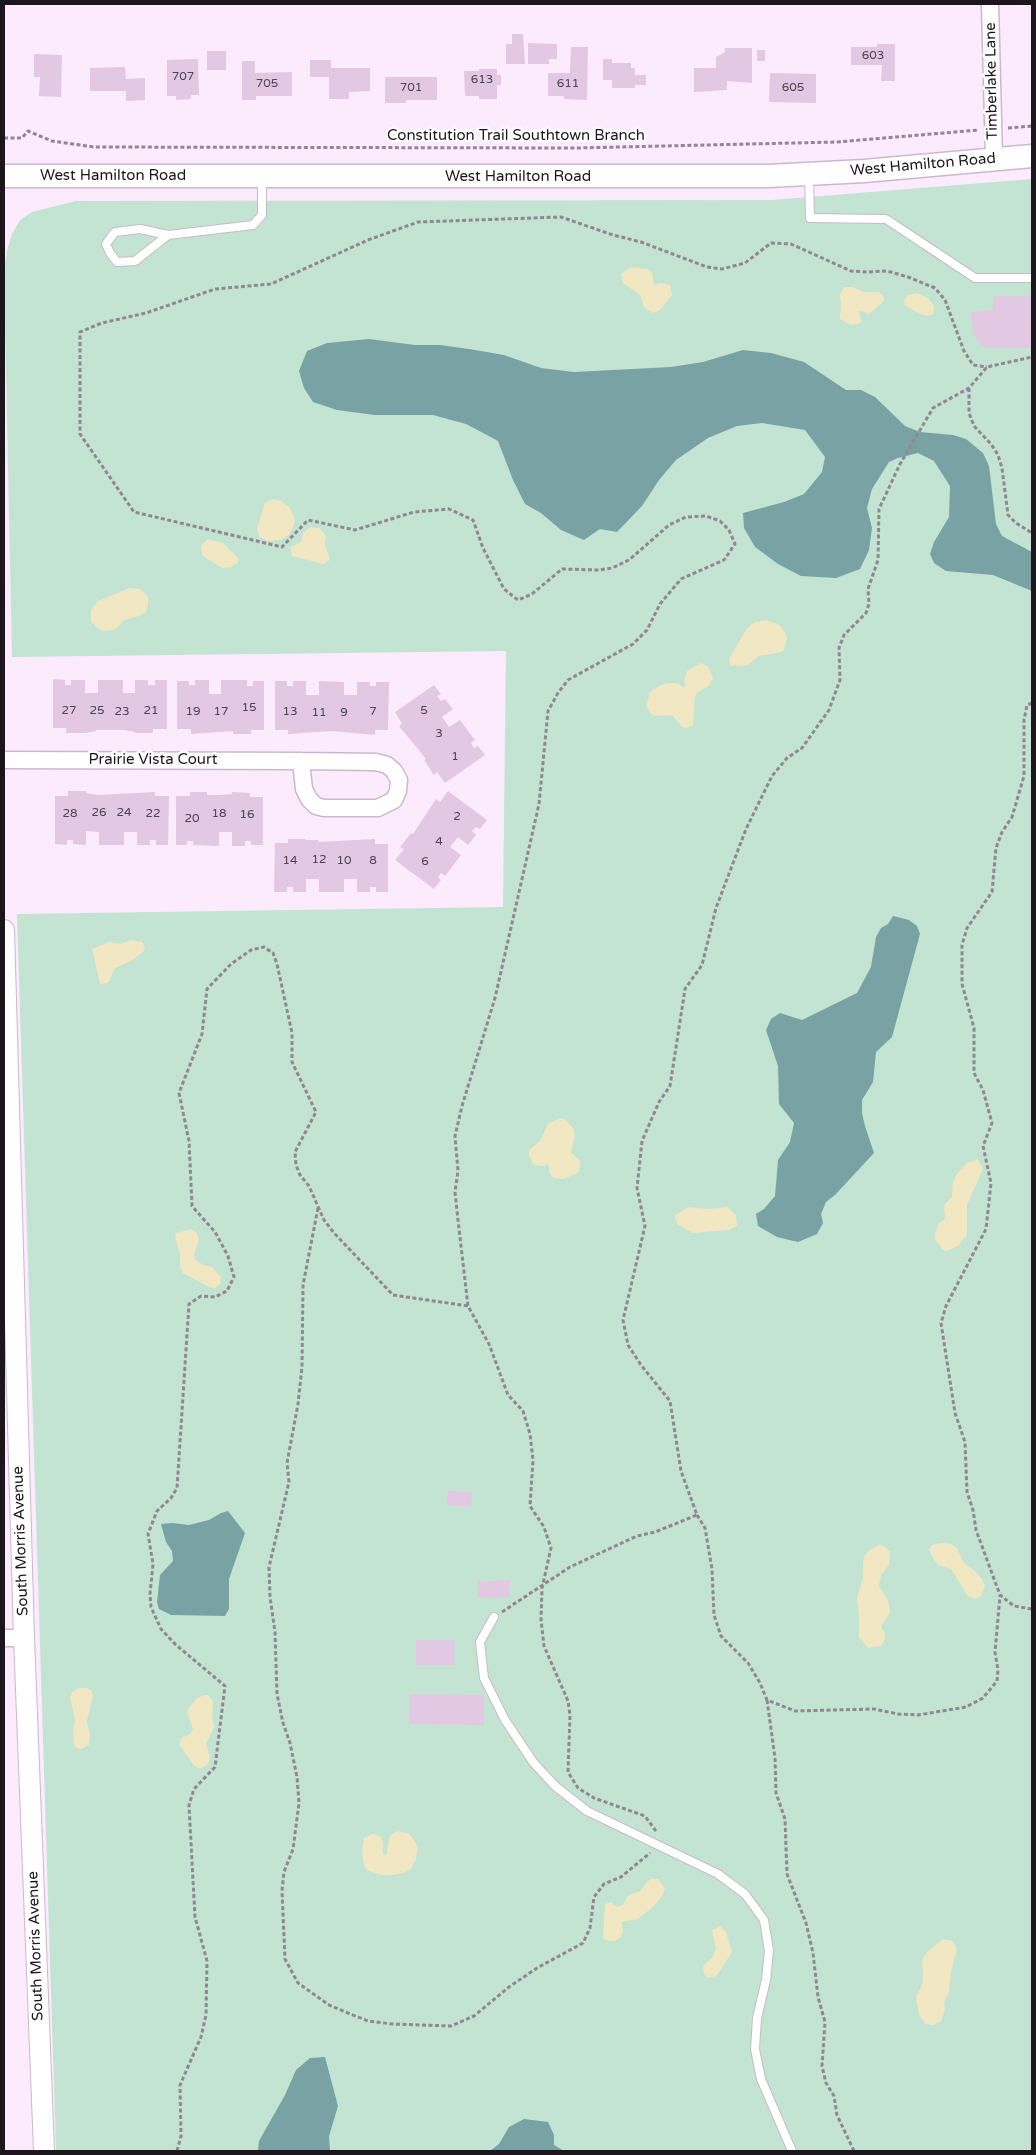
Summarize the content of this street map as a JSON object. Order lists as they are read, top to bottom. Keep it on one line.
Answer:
{"streets":{"main road":["West Hamilton Road"],"street":["Timberlake Lane","Prairie Vista Court","South Morris Avenue"],"path":["Constitution Trail Southtown Branch"]},"crossings":[["Timberlake Lane","Constitution Trail Southtown Branch"],["Timberlake Lane","West Hamilton Road"]],"house_numbers":["603","707","613","705","611","701","605","15","27","25","21","5","23","19","17","13","7","11","9","3","1","26","24","28","22","18","16","2","20","4","12","14","10","8","6"]}
